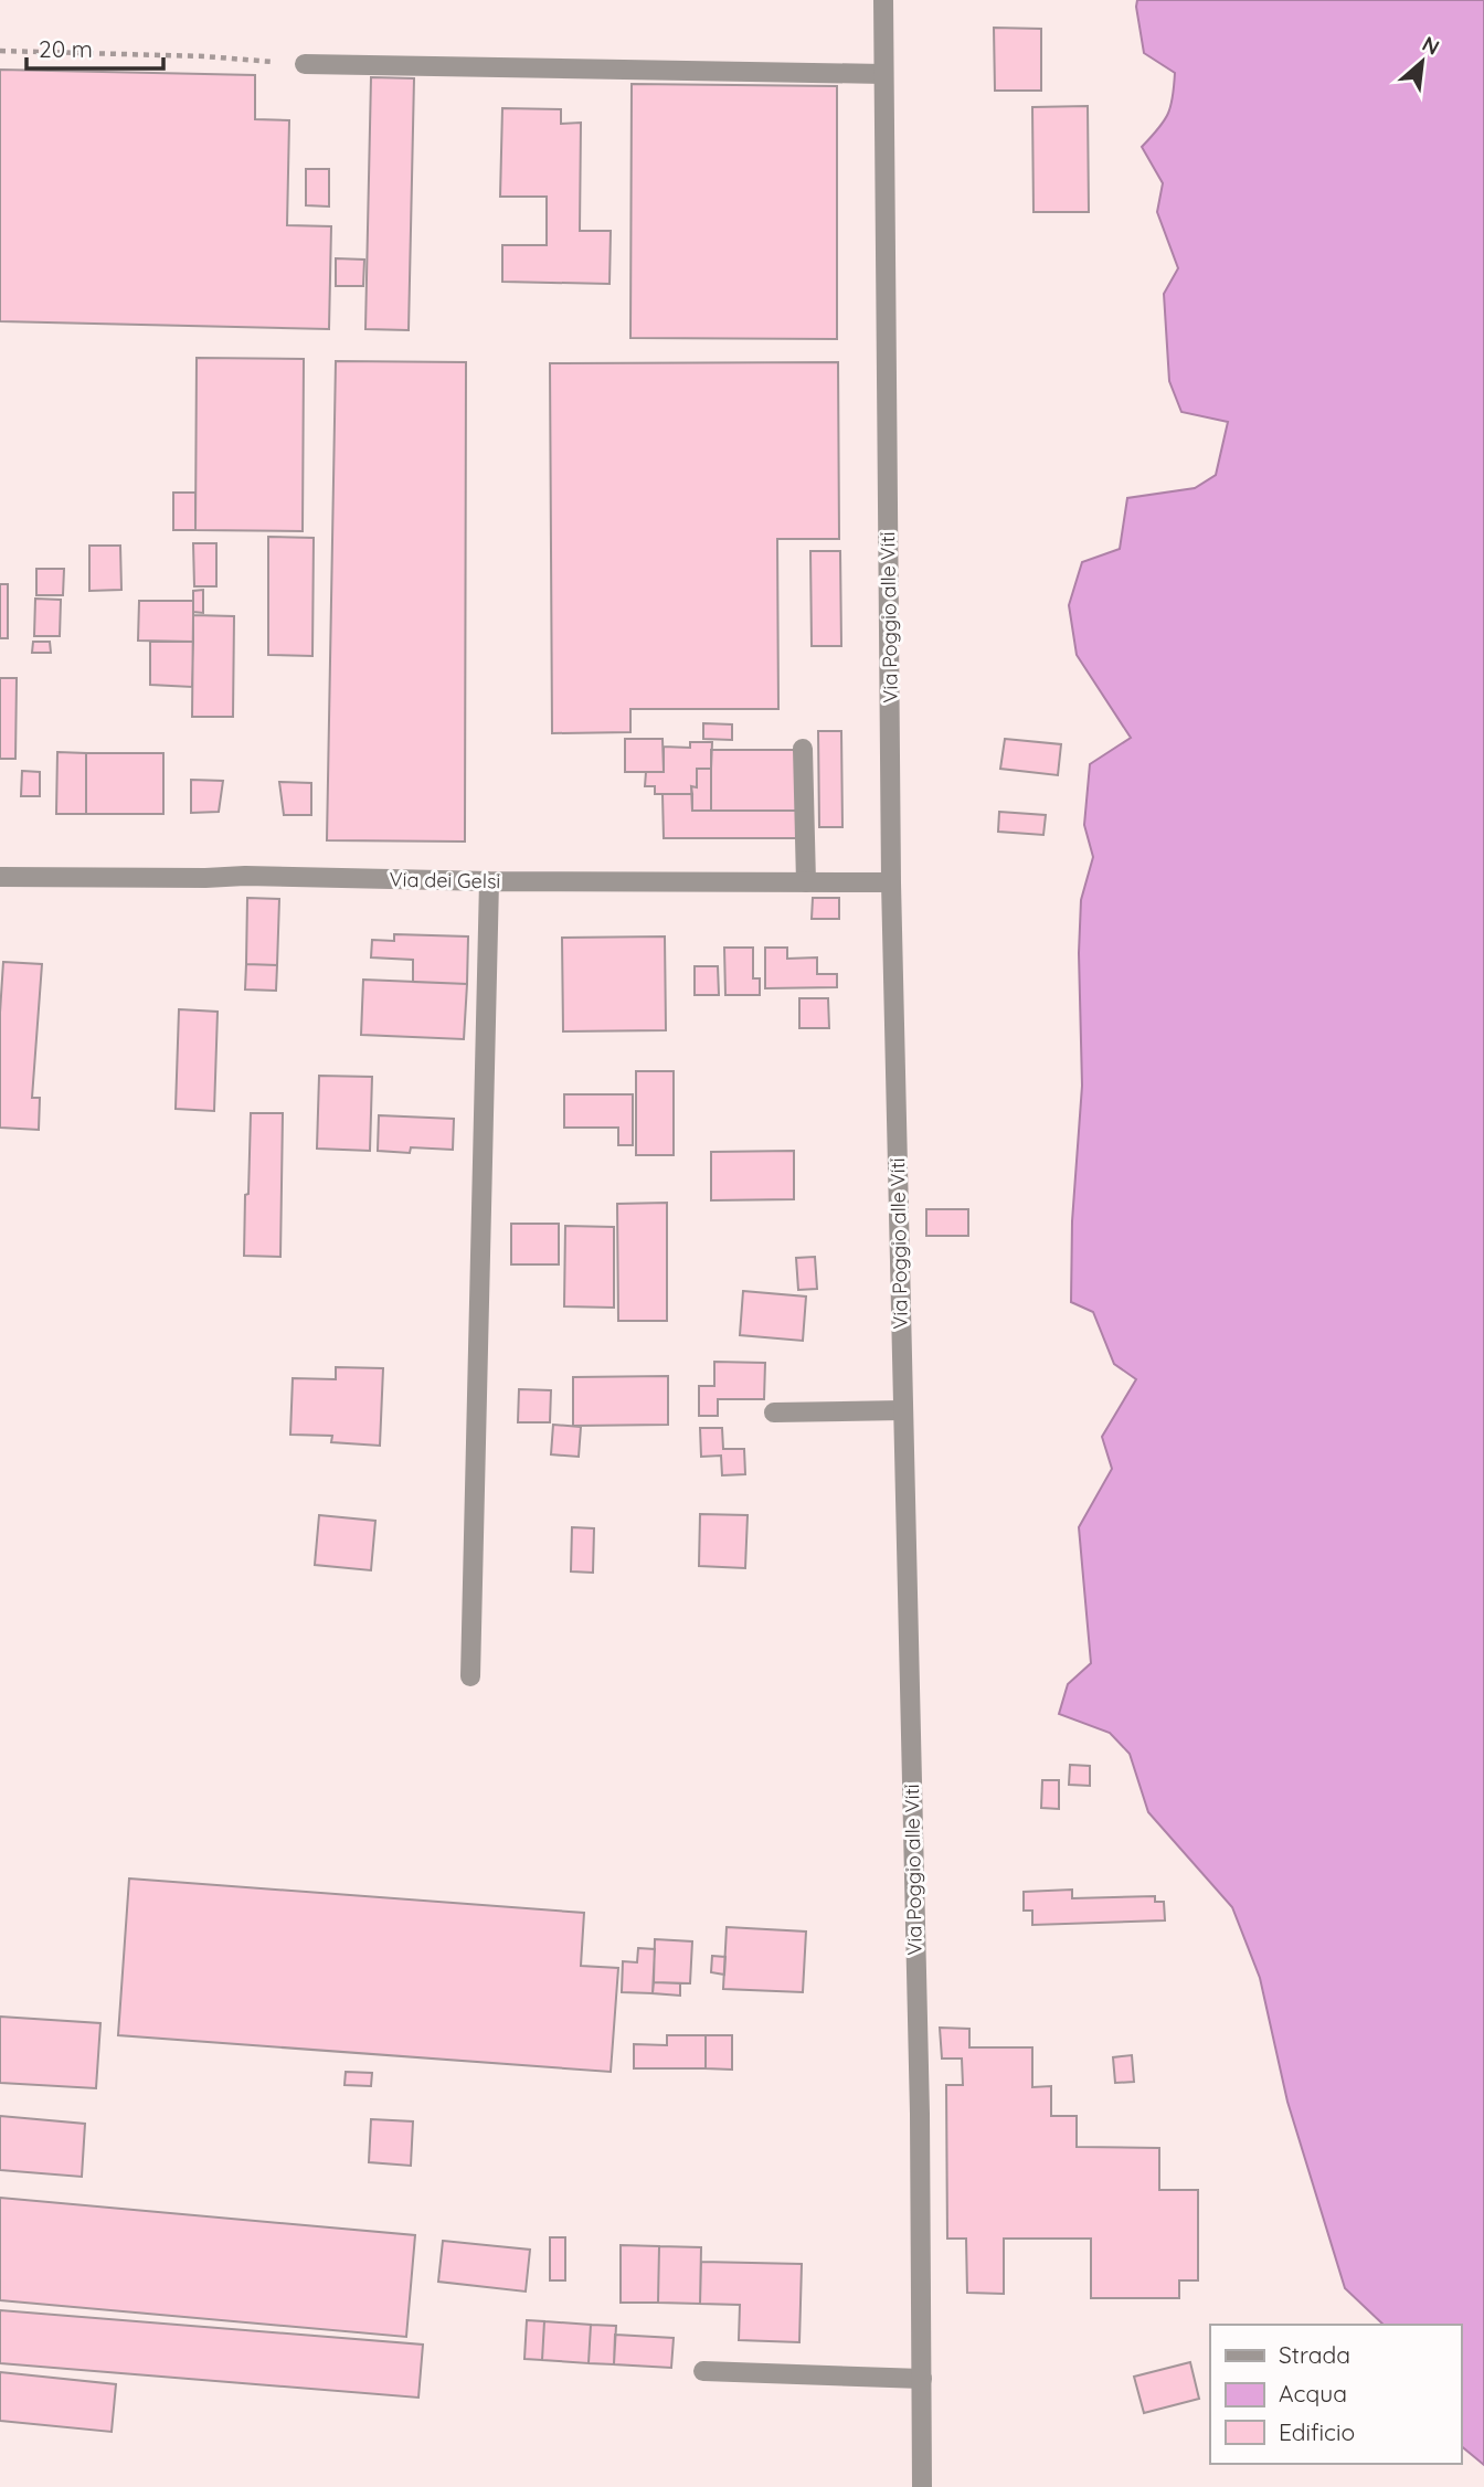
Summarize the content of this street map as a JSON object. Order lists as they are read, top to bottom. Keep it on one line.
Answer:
{"streets":{"street":["Via Poggio alle Viti","Via dei Gelsi"]},"crossings":[["Via Poggio alle Viti","Via dei Gelsi"]],"legend":["Strada","Acqua","Edificio"],"scale_bar":"20 m","north":"top right"}
